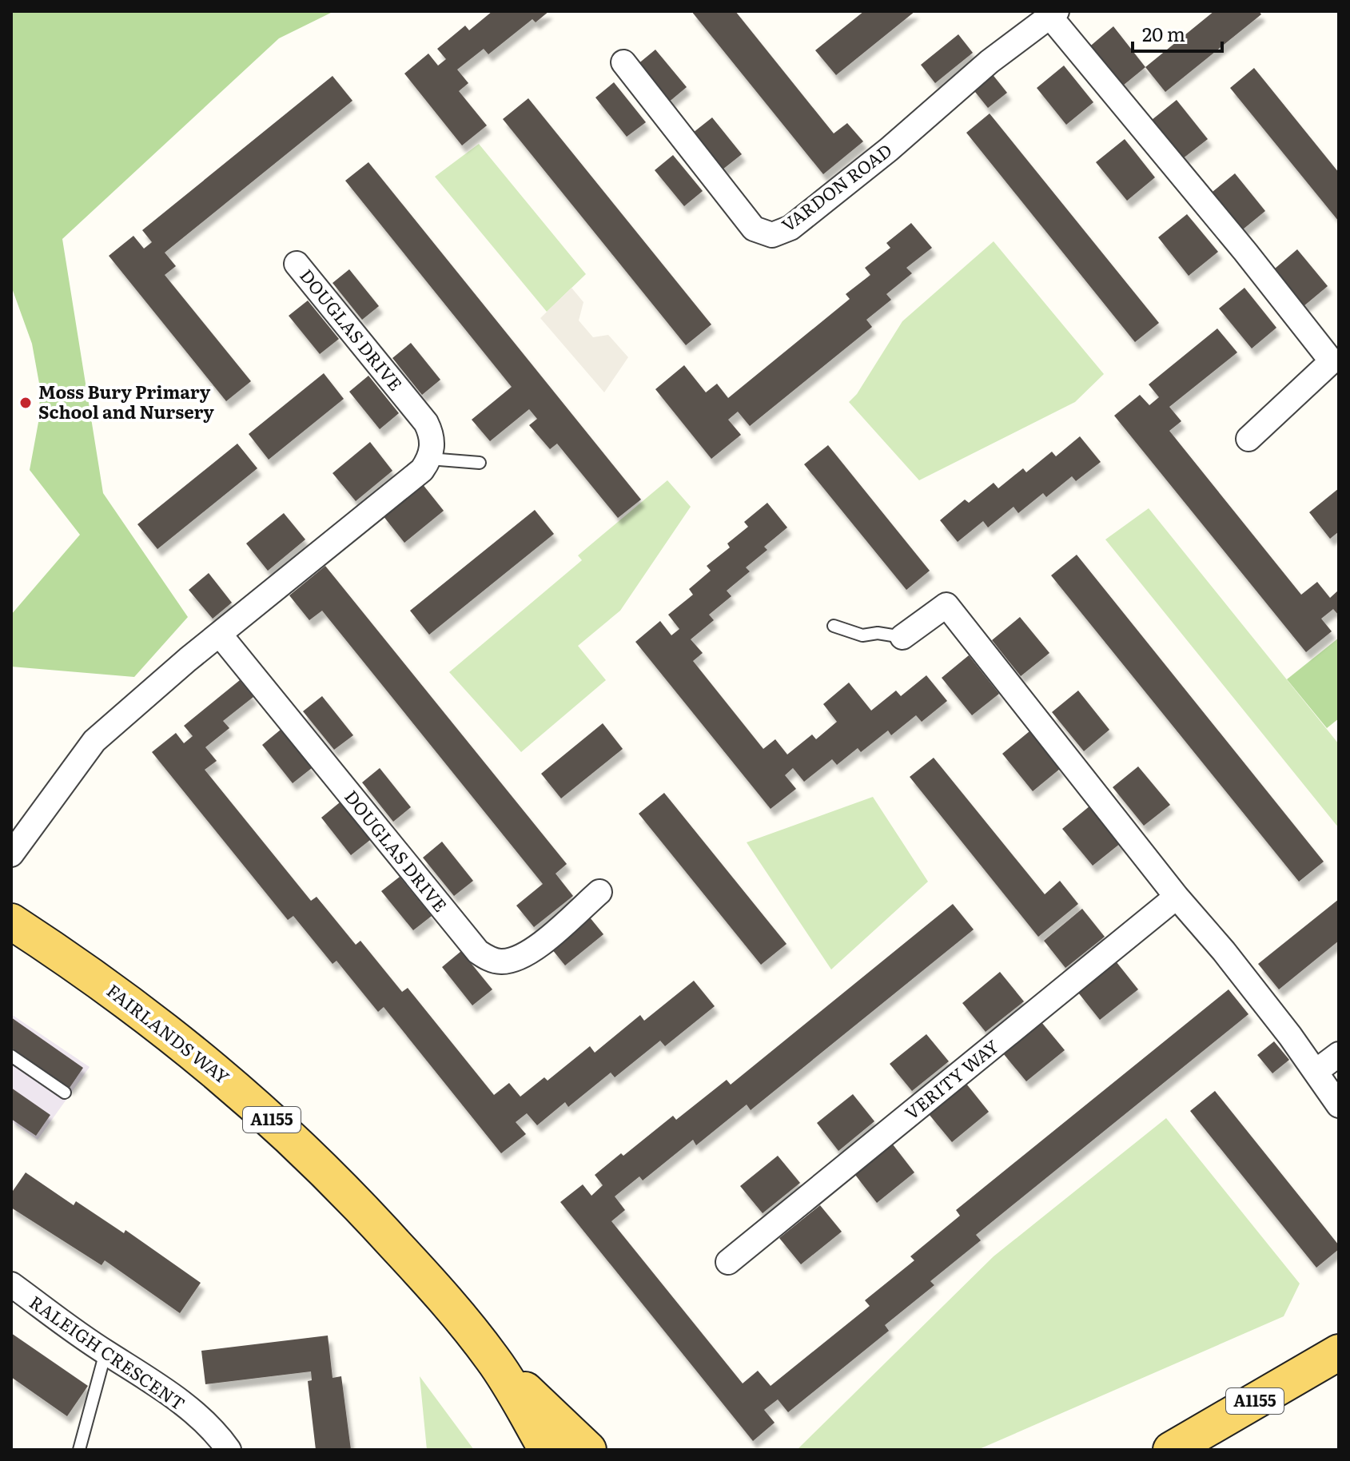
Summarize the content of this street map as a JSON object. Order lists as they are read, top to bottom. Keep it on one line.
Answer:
{"streets":{"main road":["FAIRLANDS WAY","A1155"],"street":["VARDON ROAD","DOUGLAS DRIVE","VERITY WAY","RALEIGH CRESCENT"]},"places":["Moss Bury Primary School and Nursery"],"scale_bar":"20 m"}
